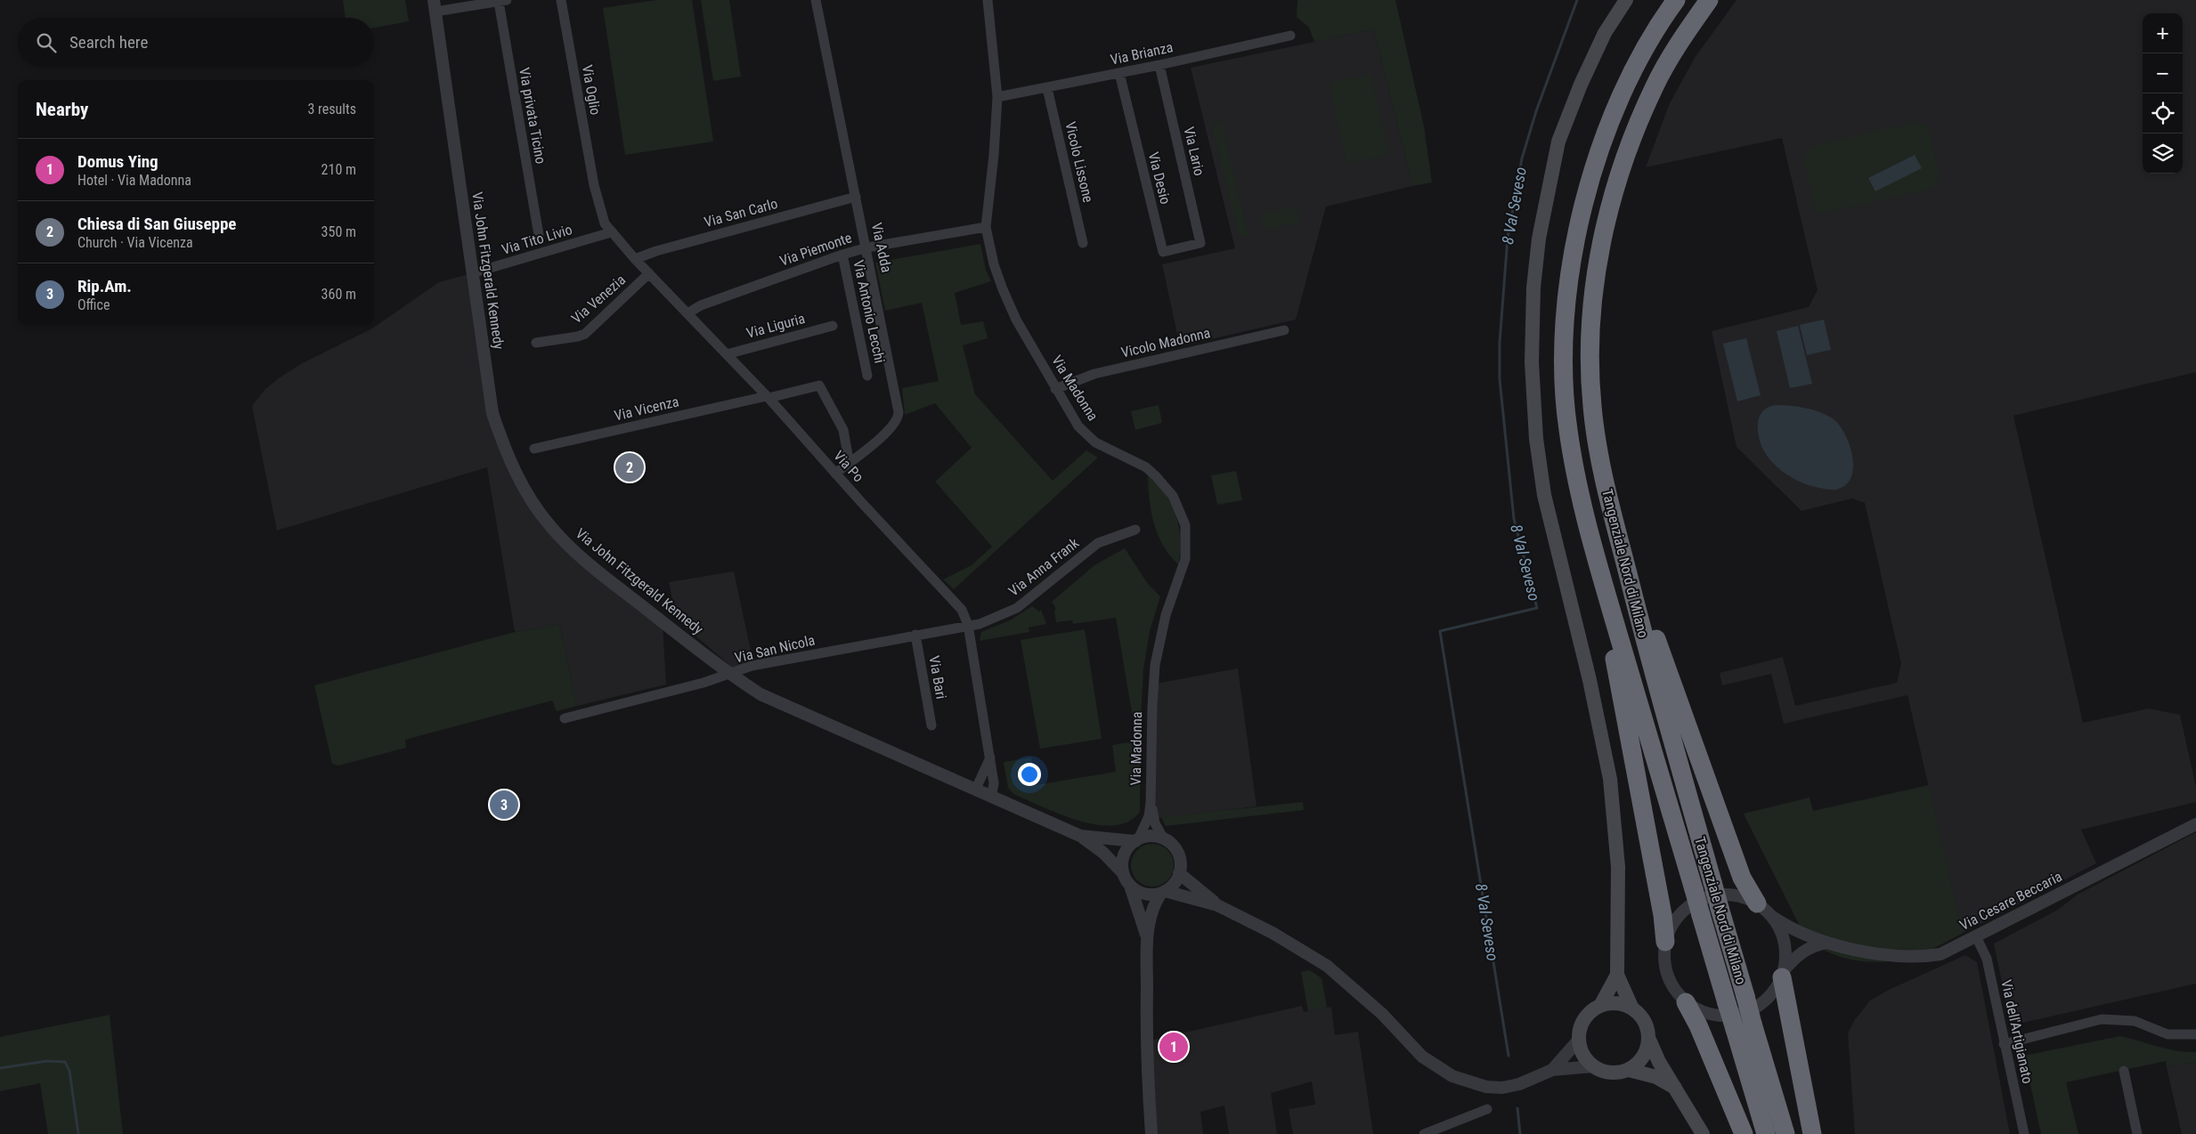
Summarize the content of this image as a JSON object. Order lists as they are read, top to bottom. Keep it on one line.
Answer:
{"streets":{"highway":["Tangenziale Nord di Milano"],"street":["Via Brianza","Via Oglio","Via privata Ticino","Via Lario","Vicolo Lissone","Via Desio","Via San Carlo","Via Tito Livio","Via Adda","Via Piemonte","Via John Fitzgerald Kennedy","Via Venezia","Via Antonio Lecchi","Via Liguria","Vicolo Madonna","Via Madonna","Via Vicenza","Via Po","Via Anna Frank","Via San Nicola","Via Bari","Via Cesare Beccaria","Via dell'Artigianato"]},"crossings":[["Via Brianza","Via Lario"],["Via Brianza","Vicolo Lissone"],["Via Brianza","Via Desio"],["Via Brianza","Via Madonna"],["Via Oglio","Via Tito Livio"],["Via Oglio","Via Po"],["Via Lario","Via Desio"],["Via San Carlo","Via Adda"],["Via San Carlo","Via Po"],["Via Tito Livio","Via John Fitzgerald Kennedy"],["Via Tito Livio","Via Po"],["Via Adda","Via Piemonte"],["Via Adda","Via Vicenza"],["Via Adda","Via Po"],["Via Piemonte","Via Antonio Lecchi"],["Via Piemonte","Via Madonna"],["Via Piemonte","Via Po"],["Via John Fitzgerald Kennedy","Via Madonna"],["Via John Fitzgerald Kennedy","Via Po"],["Via John Fitzgerald Kennedy","Via San Nicola"],["Via Venezia","Via Po"],["Via Liguria","Via Po"],["Vicolo Madonna","Via Madonna"],["Via Vicenza","Via Po"],["Via Po","Via Anna Frank"],["Via Po","Via San Nicola"],["Via Anna Frank","Via San Nicola"],["Via San Nicola","Via Bari"],["Via Cesare Beccaria","Via dell'Artigianato"]],"water":["8 Val Seveso"],"page":{"map_buttons":["+","−"],"search":"Search here","heading":["Nearby","3 results"],"list":[{"mark":"1","name":"Domus Ying","note":"Hotel · Via Madonna","value":"210 m"},{"mark":"2","name":"Chiesa di San Giuseppe","note":"Church · Via Vicenza","value":"350 m"},{"mark":"3","name":"Rip.Am.","note":"Office","value":"360 m"}],"pins":["2","3","1"]}}
